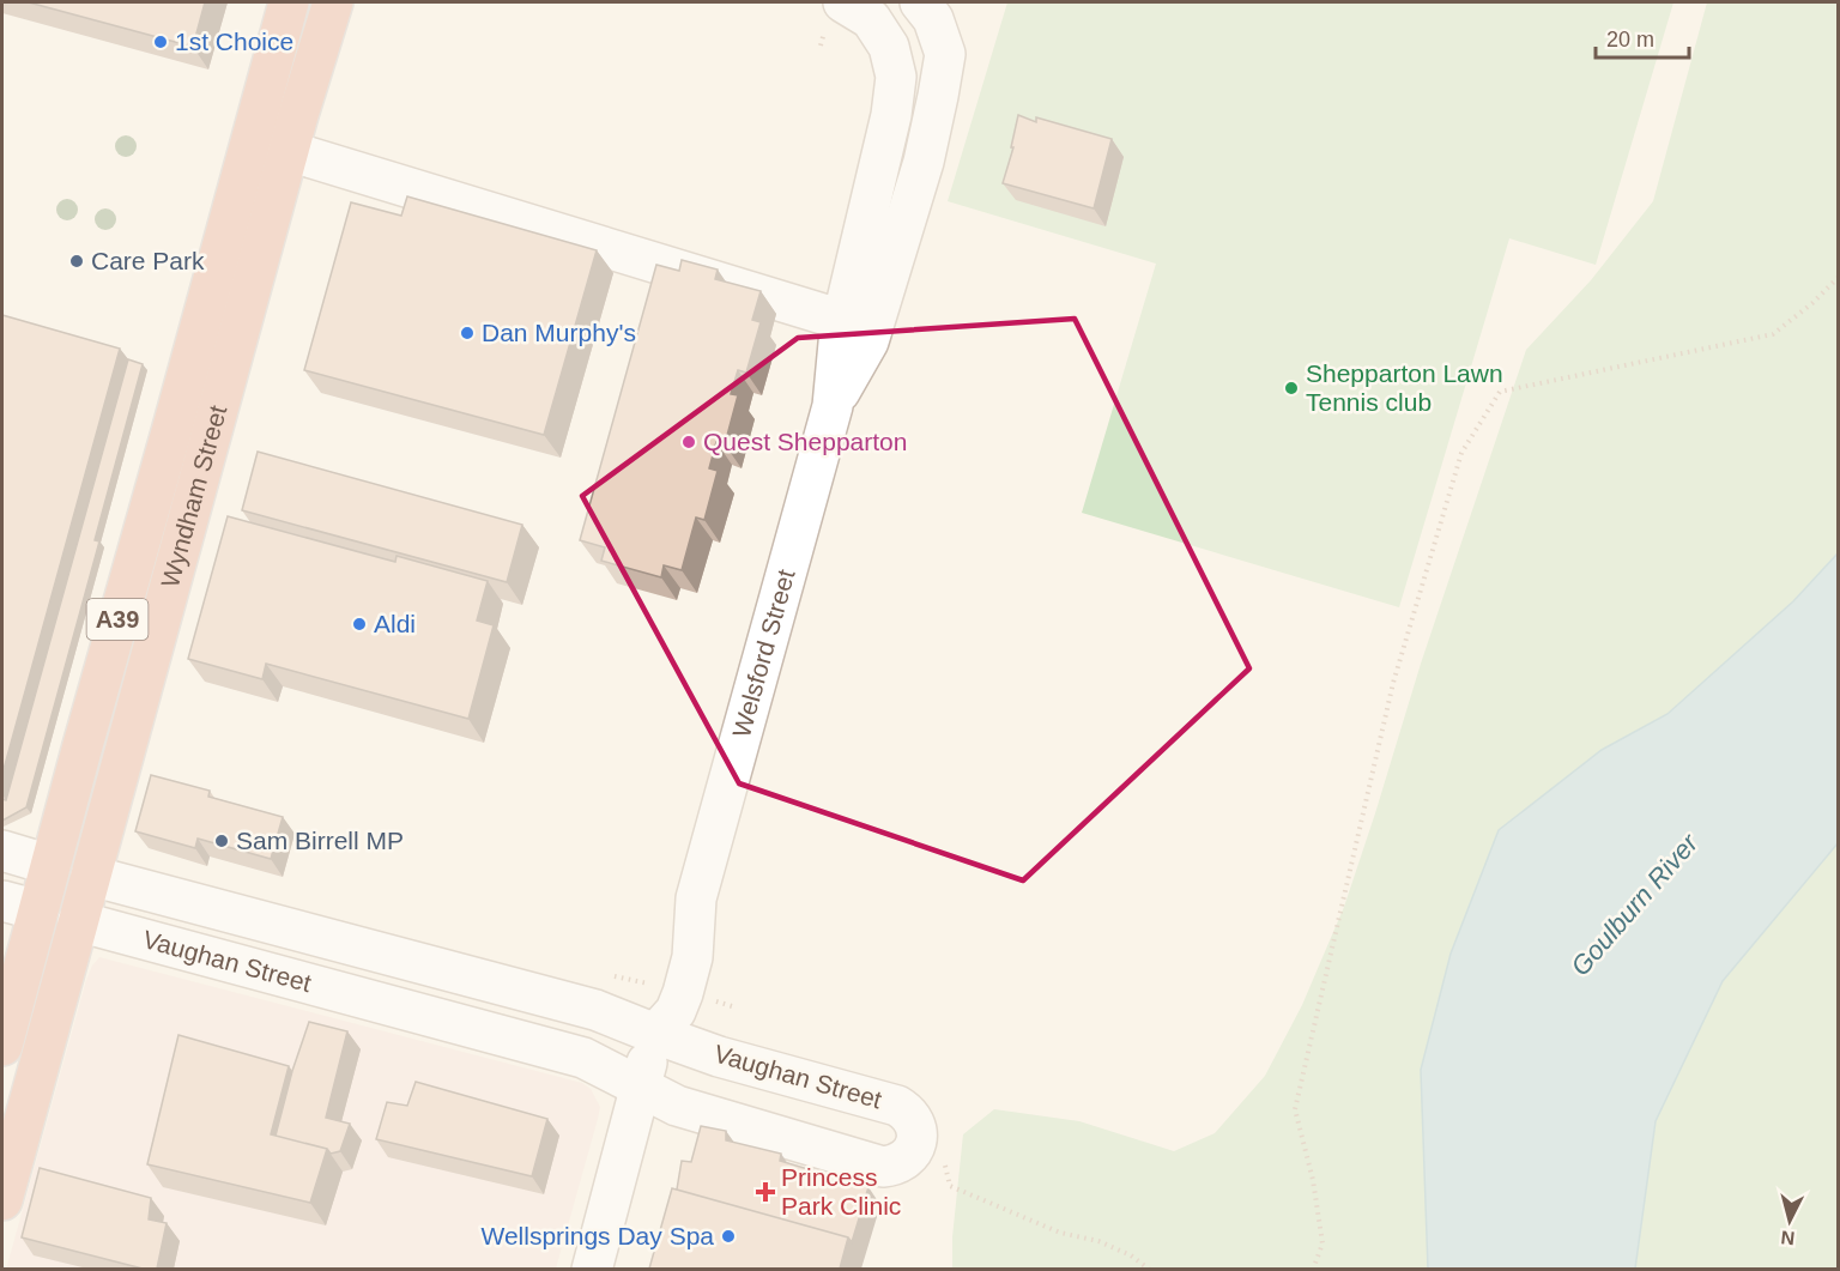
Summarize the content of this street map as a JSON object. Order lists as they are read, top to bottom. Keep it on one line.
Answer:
{"streets":{"highway":["Wyndham Street","A39"],"street":["Welsford Street","Vaughan Street"]},"crossings":[["Wyndham Street","Vaughan Street"],["Welsford Street","Vaughan Street"]],"water":["Goulburn River"],"places":{"other":["1st Choice","Care Park","Dan Murphy's","Shepparton Lawn Tennis club","Quest Shepparton","Aldi","Sam Birrell MP","Wellsprings Day Spa"],"health":["Princess Park Clinic"]},"scale_bar":"20 m","north":"bottom"}
